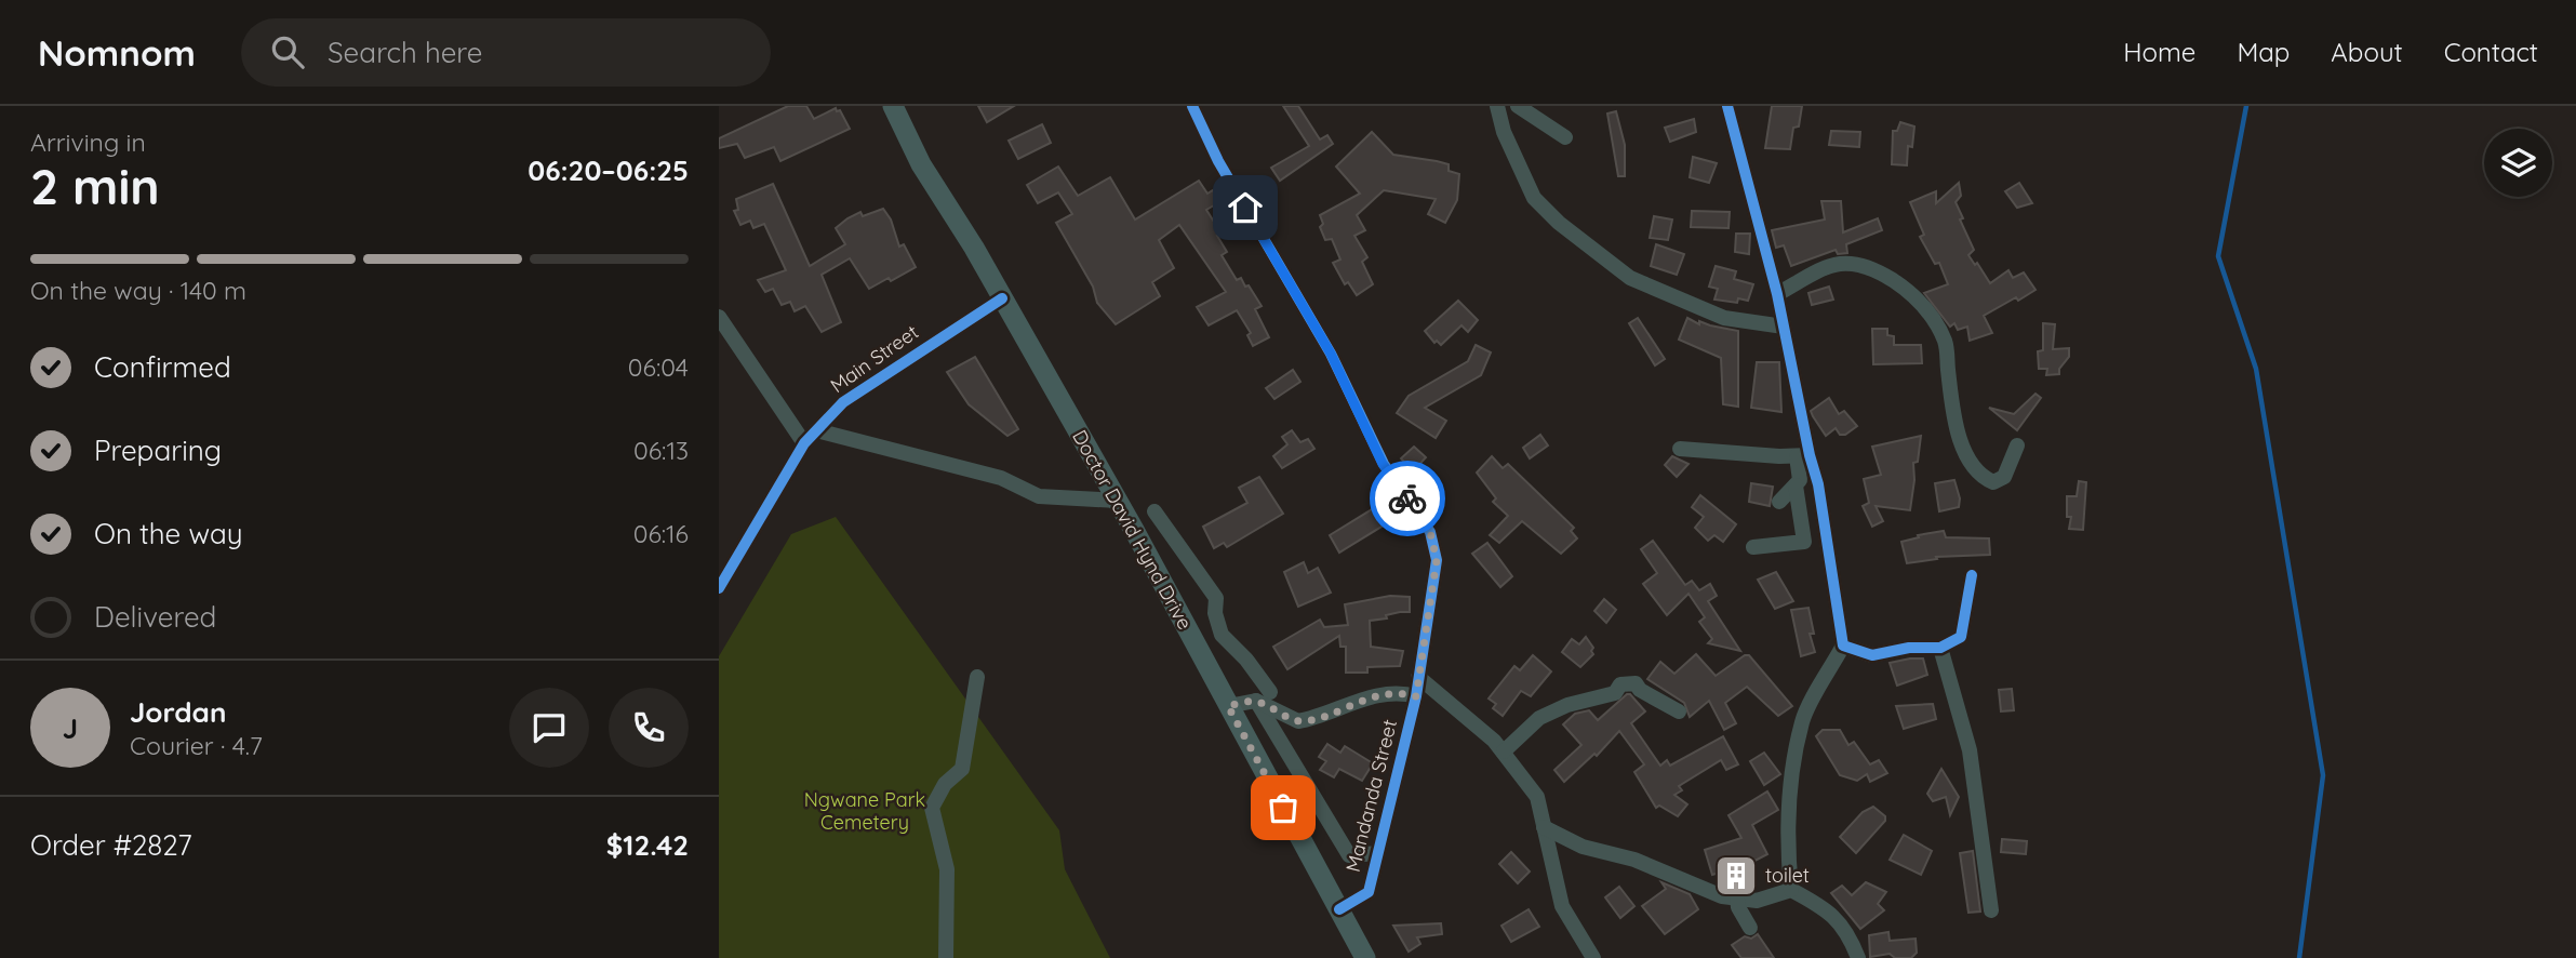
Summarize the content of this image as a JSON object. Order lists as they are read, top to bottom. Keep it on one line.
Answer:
{"streets":{"main road":["Doctor David Hynd Drive"],"street":["Main Street","Mandanda Street"]},"crossings":[["Main Street","Doctor David Hynd Drive"],["Doctor David Hynd Drive","Mandanda Street"]],"parks":["Ngwane Park Cemetery"],"places":{"building":["toilet"]},"page":{"header":"Nomnom","search":"Search here","nav":["Home","Map","About","Contact"],"heading":["2 min","Arriving in","06:20–06:25"],"panel":["Jordan","Courier · 4.7","Order #2827","$12.42"],"bar":"On the way · 140 m","list":[["Confirmed","06:04"],["Preparing","06:13"],["On the way","06:16"],"Delivered"],"round":"J"}}
